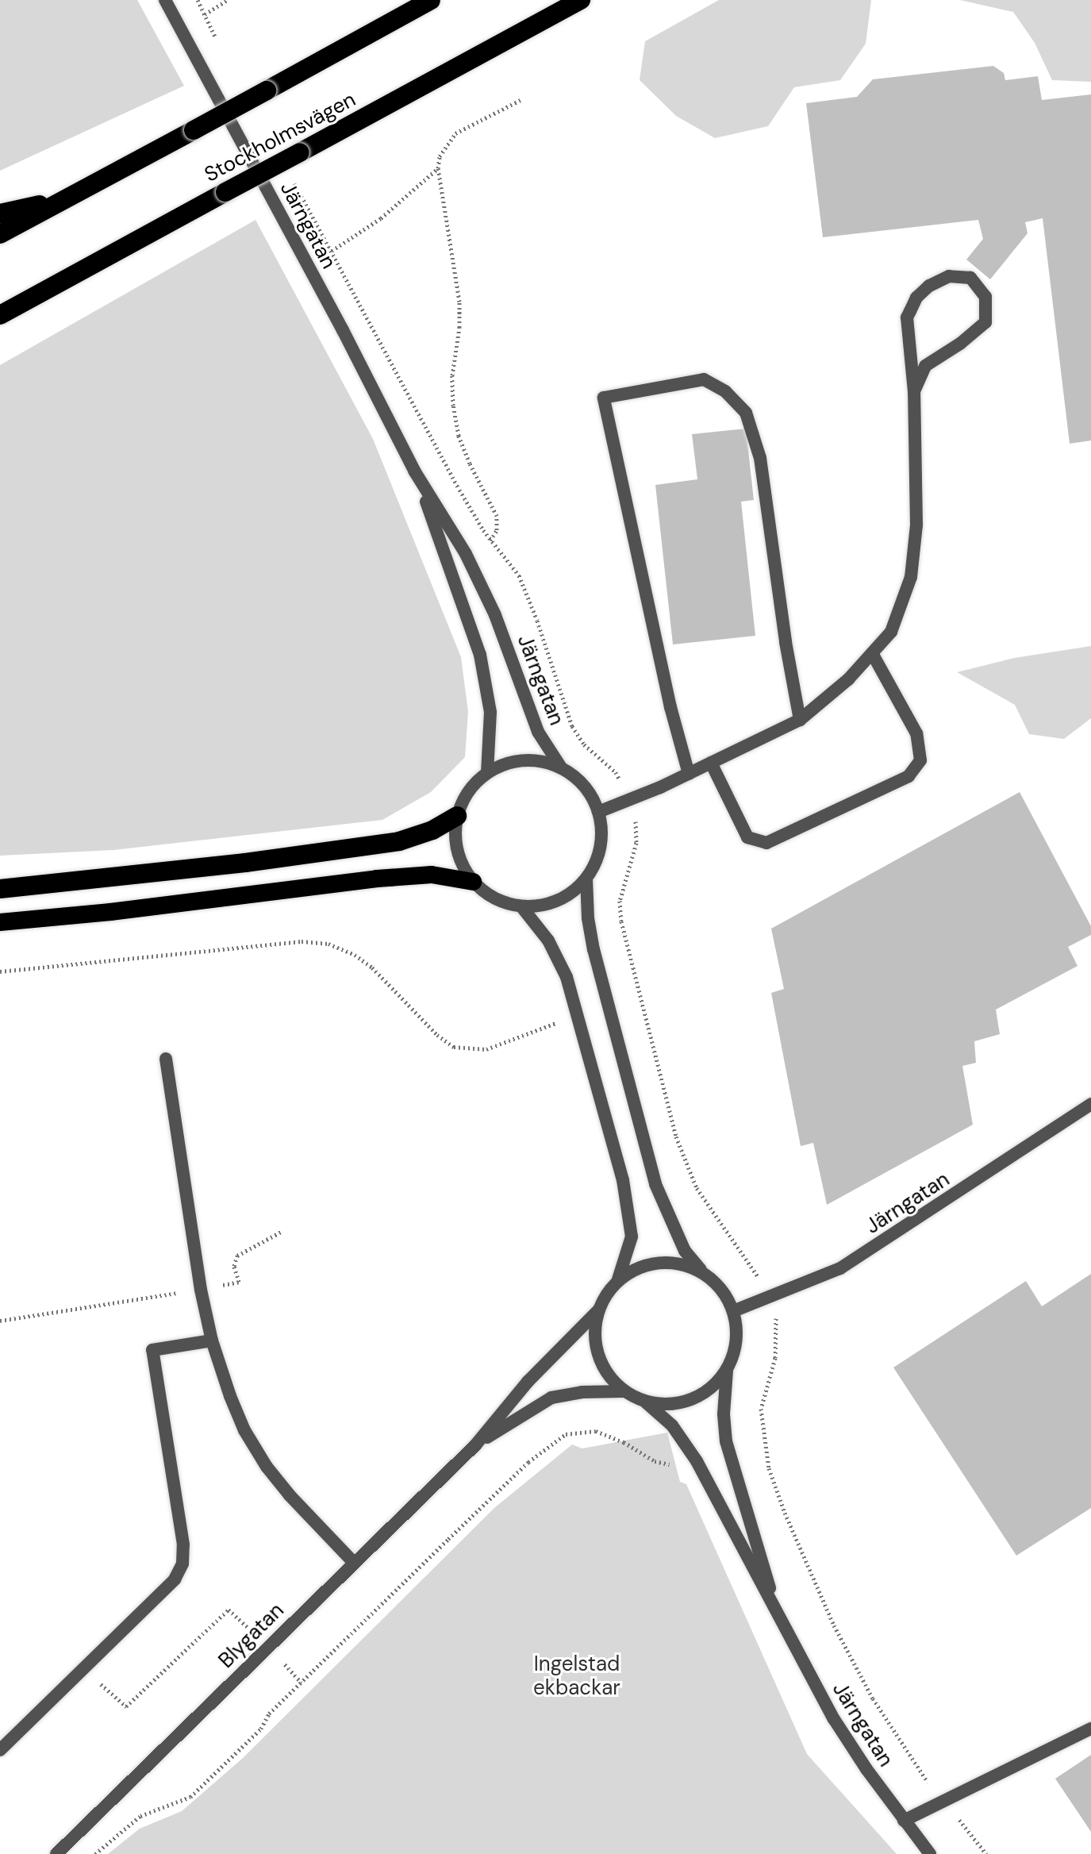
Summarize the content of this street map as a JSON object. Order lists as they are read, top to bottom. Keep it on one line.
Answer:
{"streets":{"highway":["Stockholmsvägen"],"street":["Järngatan","Blygatan"]},"crossings":[["Järngatan","Blygatan"]],"parks":["Ingelstad ekbackar"]}
